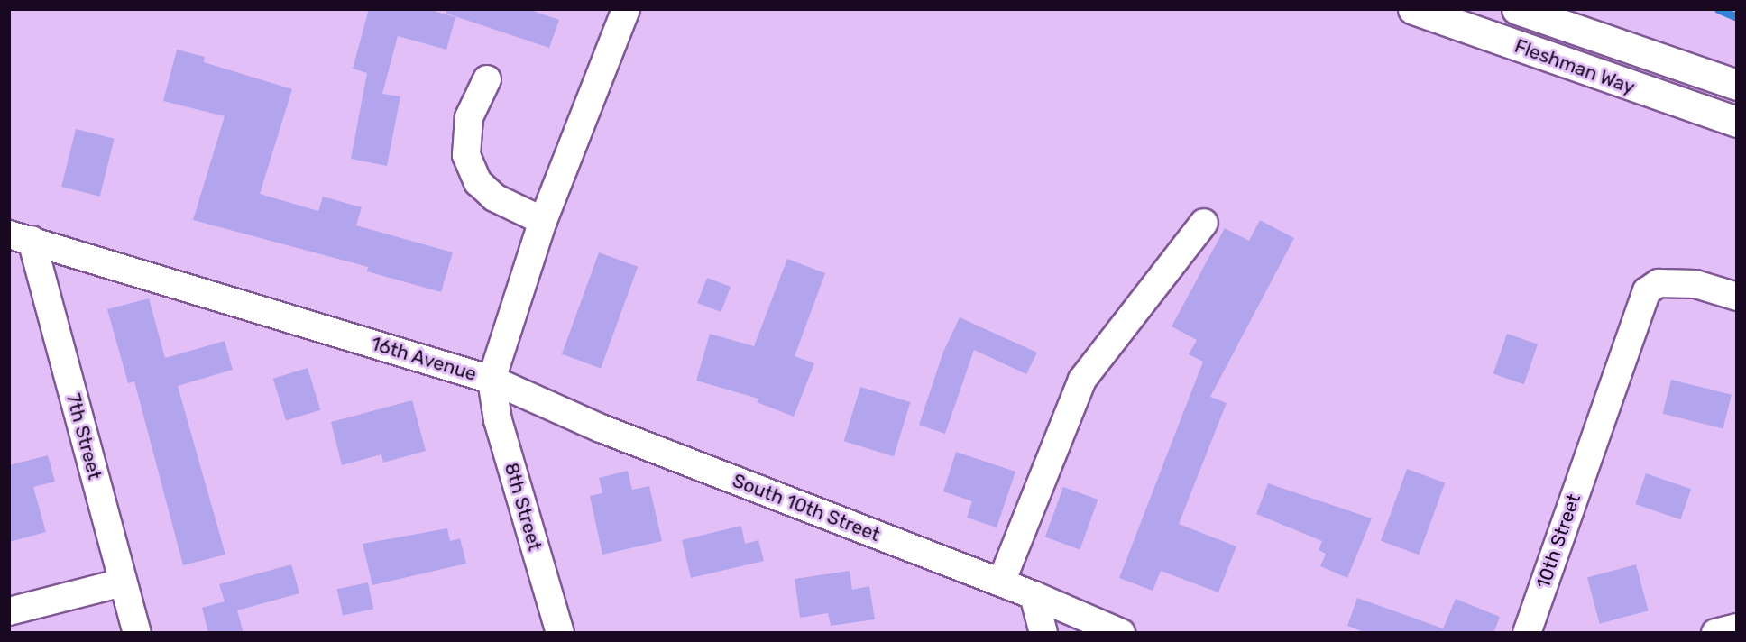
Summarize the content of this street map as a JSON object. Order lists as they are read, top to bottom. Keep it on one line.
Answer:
{"streets":{"main road":["Fleshman Way"],"street":["16th Avenue","7th Street","8th Street","South 10th Street","10th Street"]},"crossings":[["16th Avenue","7th Street"],["16th Avenue","8th Street"],["16th Avenue","South 10th Street"],["8th Street","South 10th Street"]]}
